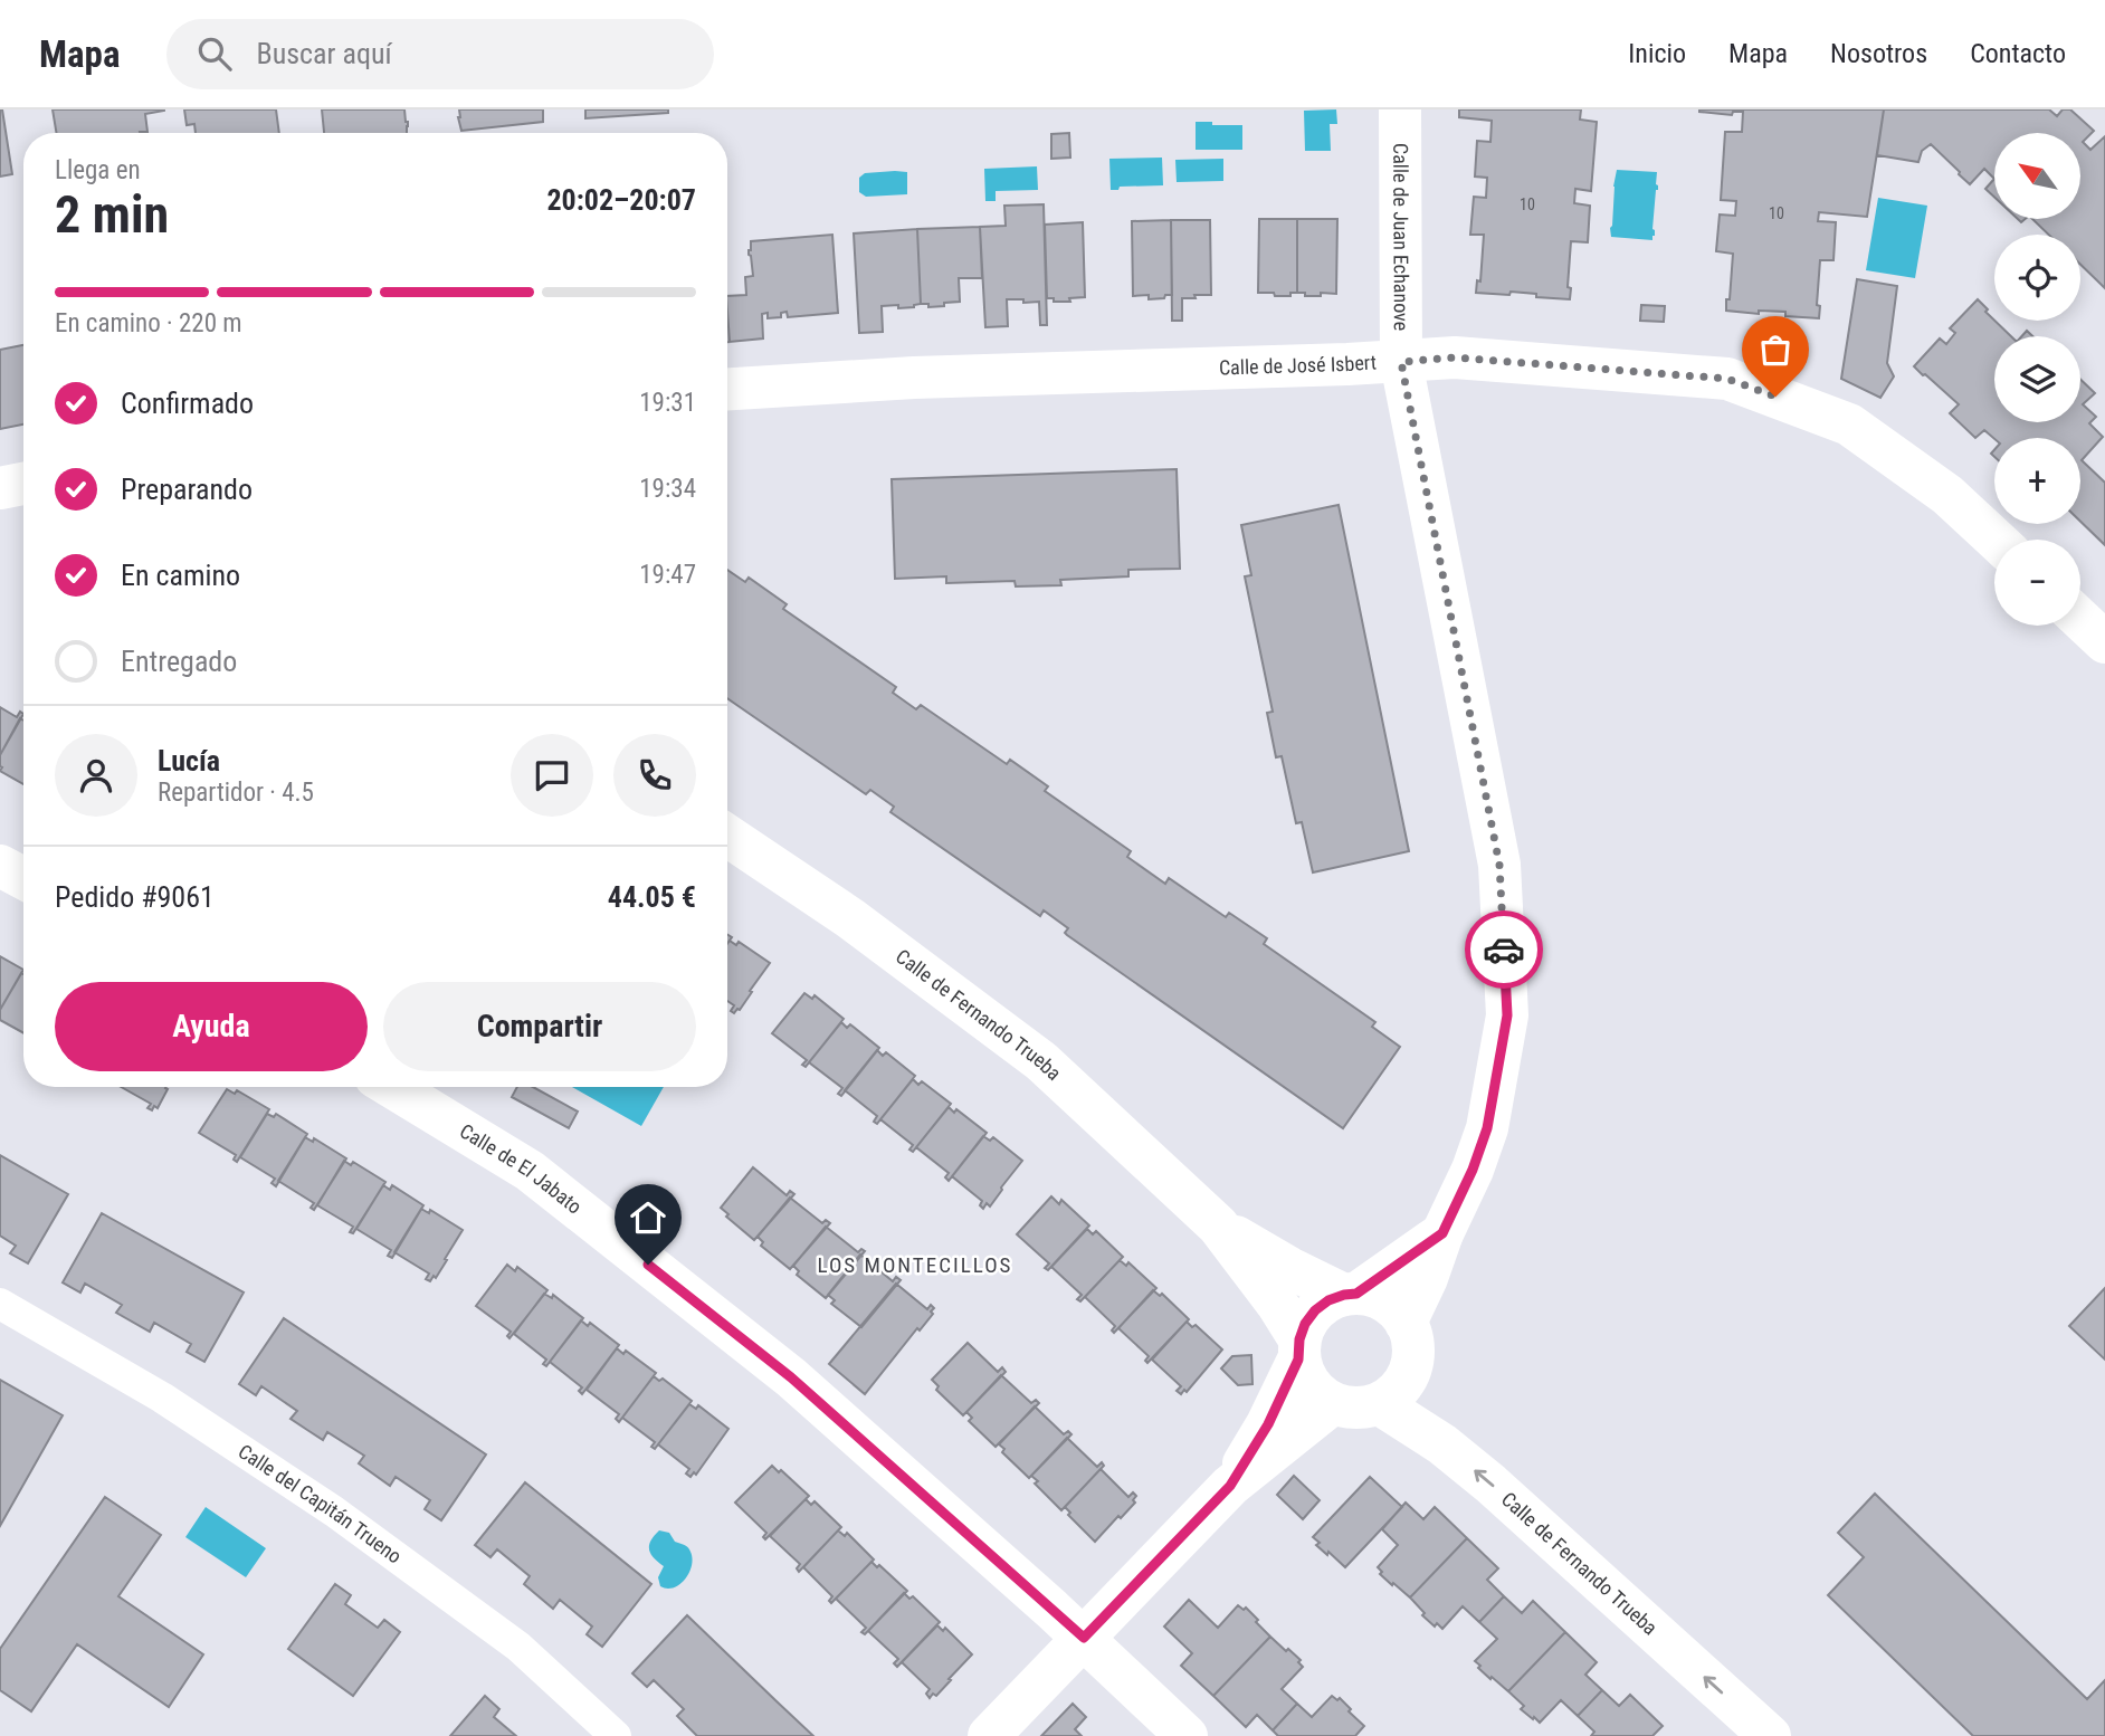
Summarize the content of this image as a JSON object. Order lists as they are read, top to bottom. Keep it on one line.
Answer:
{"streets":{"street":["Calle de Juan Echanove","Calle de José Isbert","Calle de Fernando Trueba","Calle de El Jabato","Calle del Capitán Trueno"]},"crossings":[["Calle de Juan Echanove","Calle de José Isbert"],["Calle de Juan Echanove","Calle de Fernando Trueba"]],"one_way":["Calle de Fernando Trueba"],"districts":["LOS MONTECILLOS"],"house_numbers":["10","10"],"north":"top left","page":{"header":"Mapa","search":"Buscar aquí","nav":["Inicio","Mapa","Nosotros","Contacto"],"map_buttons":["+","−"],"heading":["2 min","Llega en","20:02–20:07"],"panel":["Lucía","Repartidor · 4.5","Pedido #9061","44.05 €"],"bar":"En camino · 220 m","list":[["Confirmado","19:31"],["Preparando","19:34"],["En camino","19:47"],"Entregado"],"buttons":["Ayuda","Compartir"]}}
